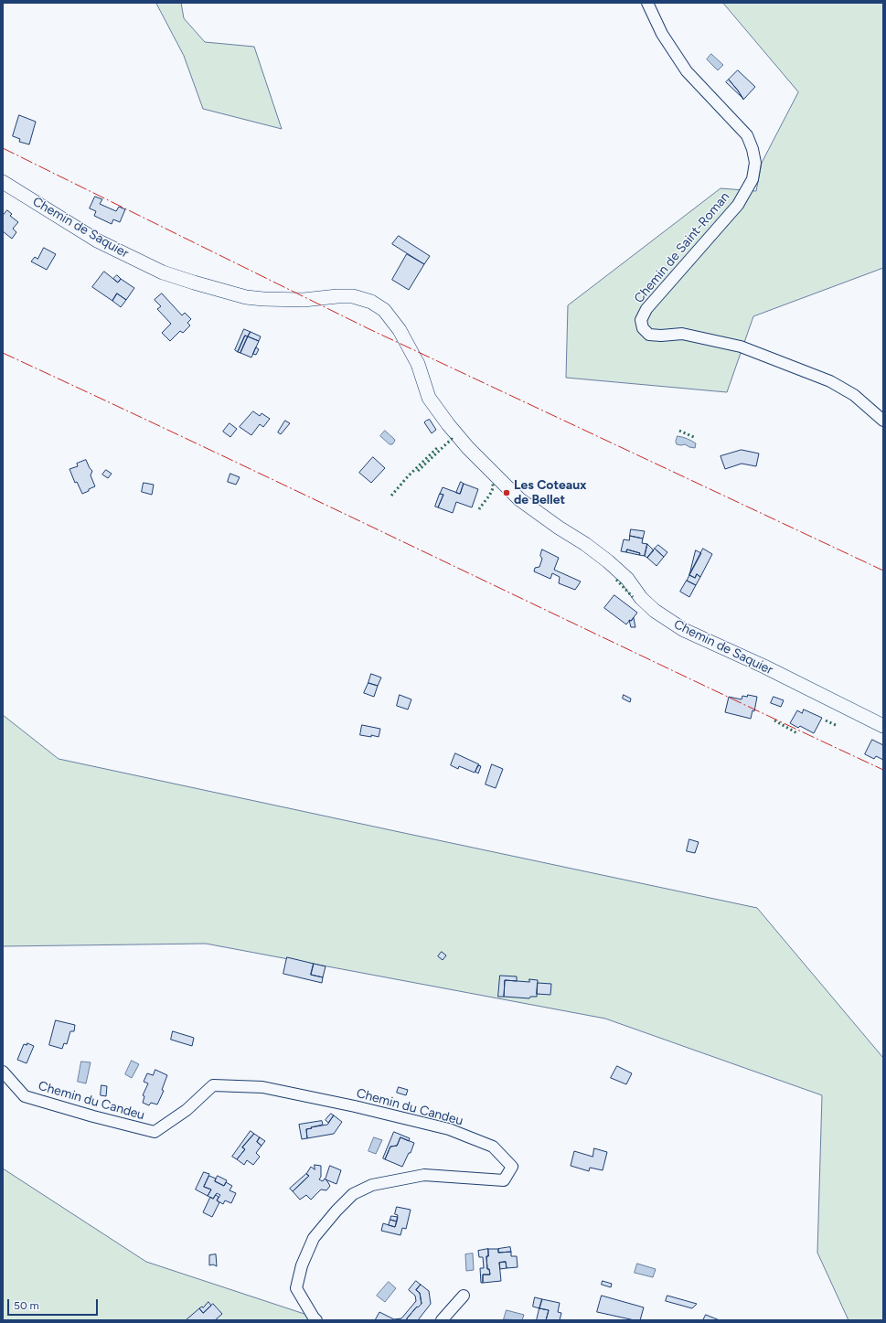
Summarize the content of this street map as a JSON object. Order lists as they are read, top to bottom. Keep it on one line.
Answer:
{"streets":{"street":["Chemin de Saquier","Chemin de Saint-Roman","Chemin du Candeu"]},"places":["Les Coteaux de Bellet"],"scale_bar":"50 m"}
